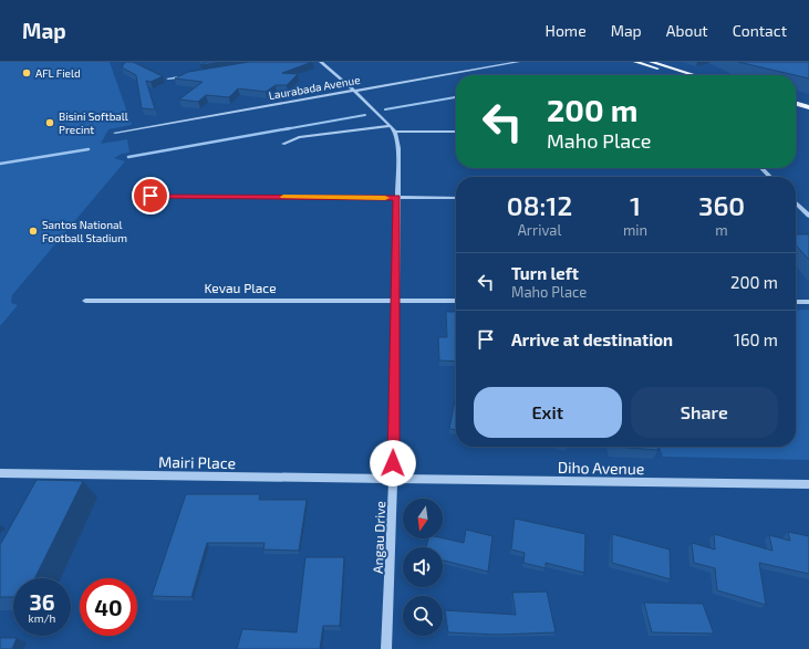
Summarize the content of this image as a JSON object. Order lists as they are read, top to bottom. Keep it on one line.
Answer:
{"streets":{"street":["Laurabada Avenue","Kevau Place","Mairi Place","Diho Avenue","Angau Drive"]},"crossings":[["Kevau Place","Angau Drive"],["Mairi Place","Diho Avenue"],["Mairi Place","Angau Drive"],["Diho Avenue","Angau Drive"]],"places":["AFL Field","Bisini Softball Precint","Santos National Football Stadium"],"north":"bottom","page":{"header":"Map","nav":["Home","Map","About","Contact"],"turn":["200 m","Maho Place"],"eta":["08:12","Arrival","1","min","360","m"],"list":[{"name":"Turn left","note":"Maho Place","value":"200 m"},{"name":"Arrive at destination","value":"160 m"}],"buttons":["Exit","Share"],"speed":"36 km/h","limit":"40"}}
